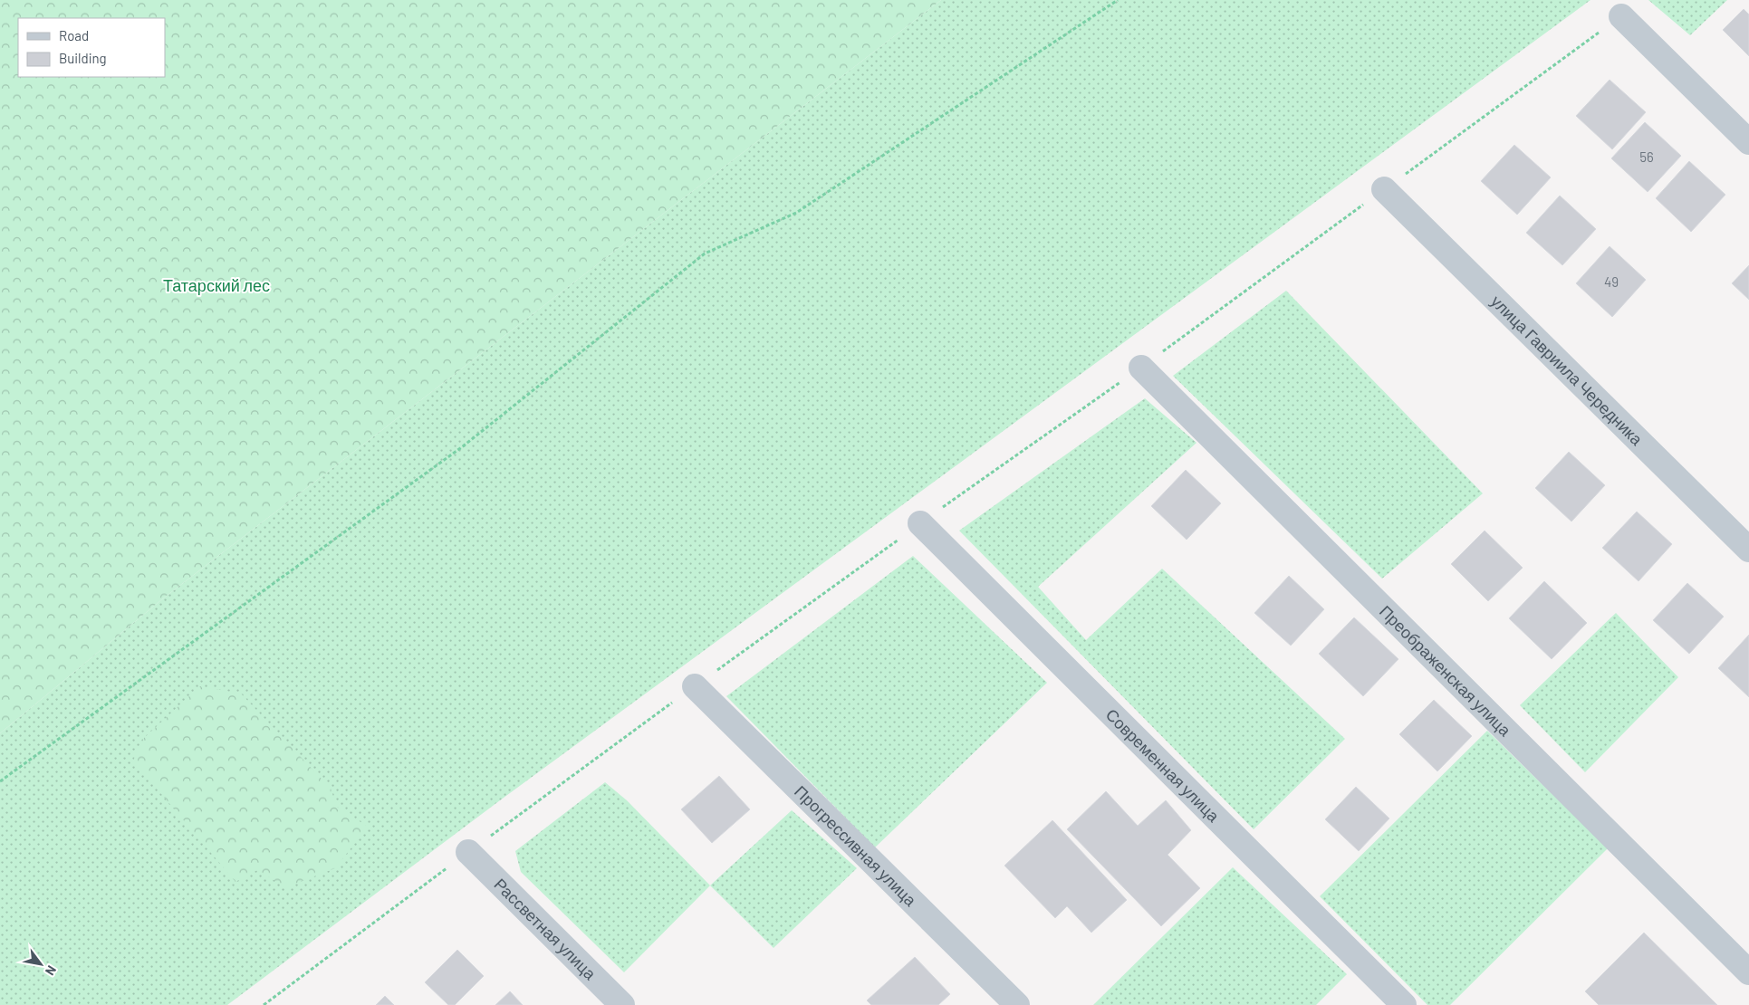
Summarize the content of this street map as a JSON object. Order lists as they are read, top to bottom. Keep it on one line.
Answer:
{"streets":{"street":["улица Гавриила Чередника","Преображенская улица","Современная улица","Прогрессивная улица","Рассветная улица"]},"parks":["Татарский лес"],"house_numbers":["56","49"],"legend":["Road","Building"],"north":"bottom right"}
